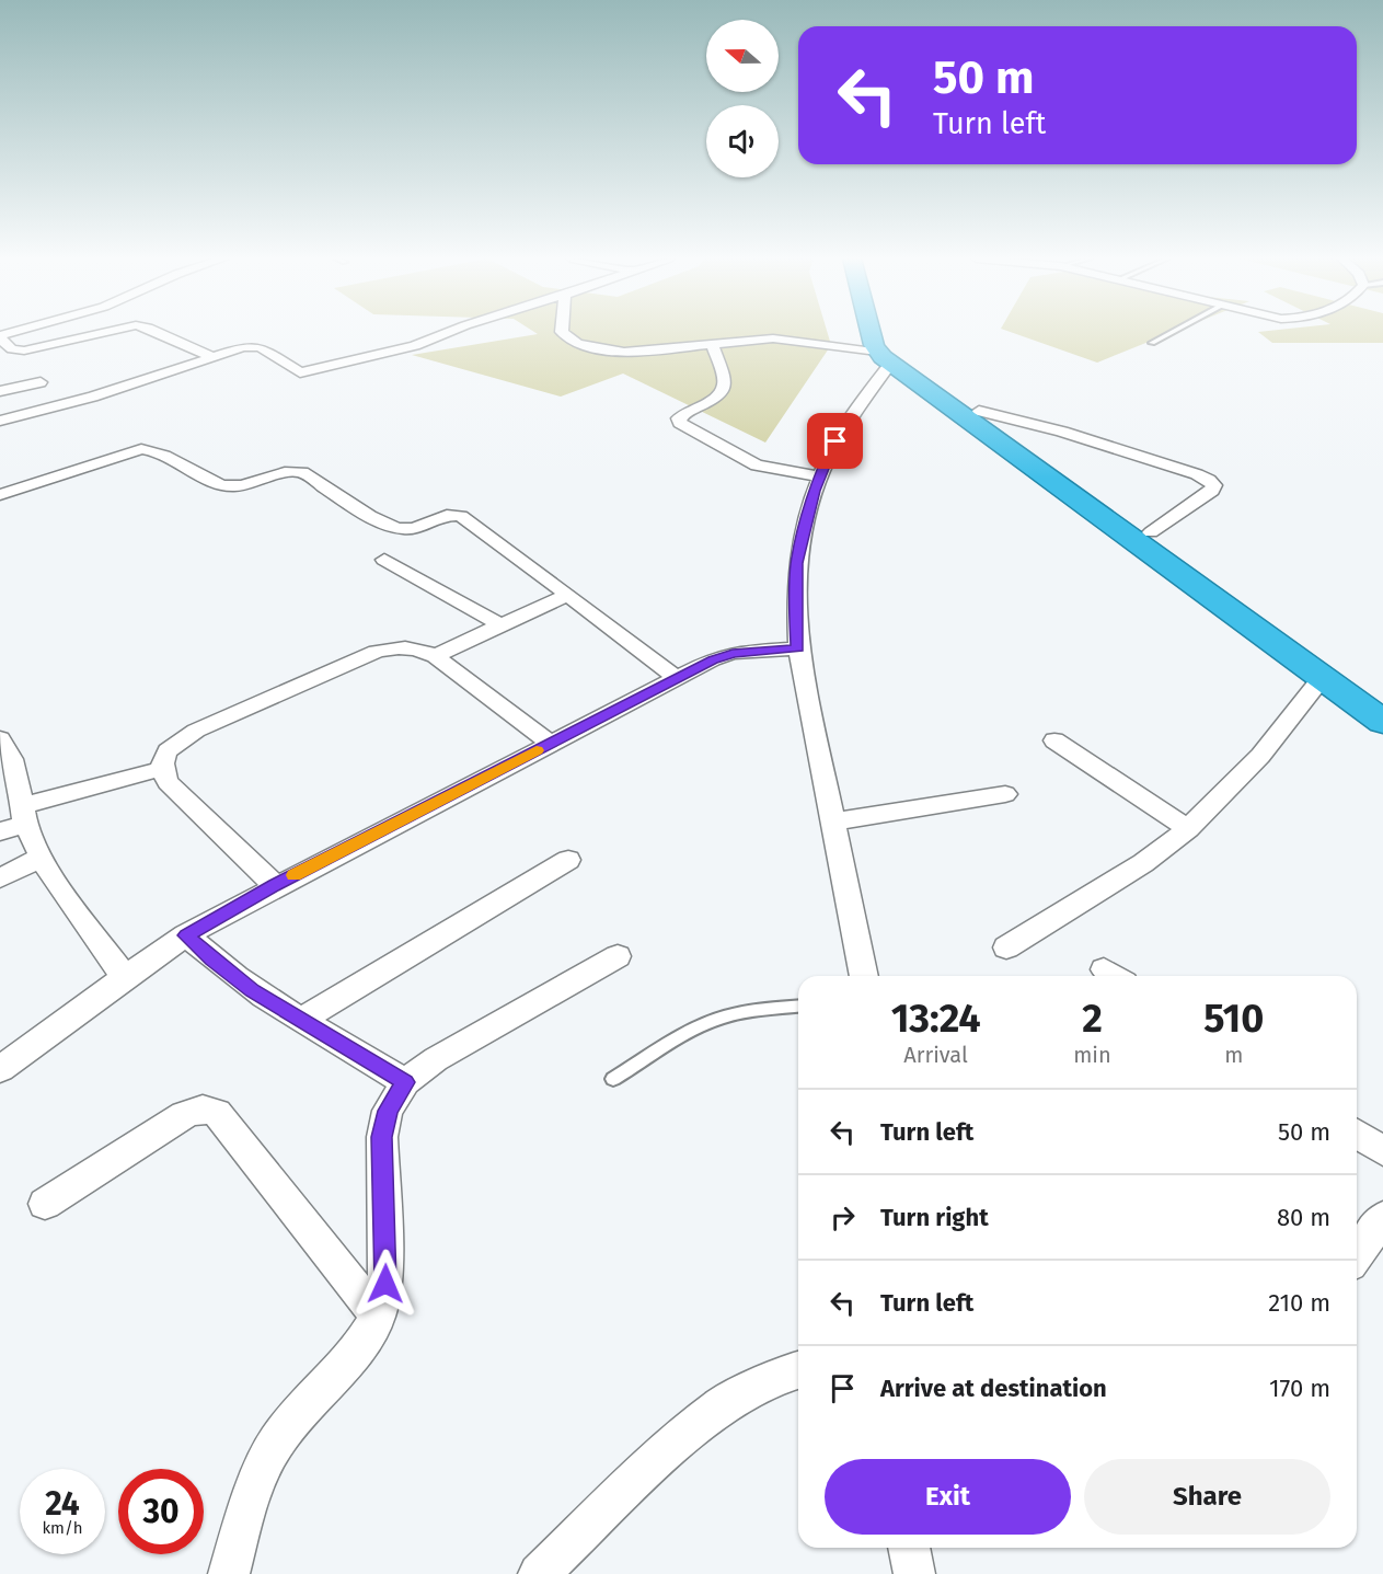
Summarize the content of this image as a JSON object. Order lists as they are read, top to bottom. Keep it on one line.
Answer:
{"north":"left","page":{"turn":["50 m","Turn left"],"eta":["13:24","Arrival","2","min","510","m"],"list":[{"name":"Turn left","value":"50 m"},{"name":"Turn right","value":"80 m"},{"name":"Turn left","value":"210 m"},{"name":"Arrive at destination","value":"170 m"}],"buttons":["Exit","Share"],"speed":"24 km/h","limit":"30"}}
